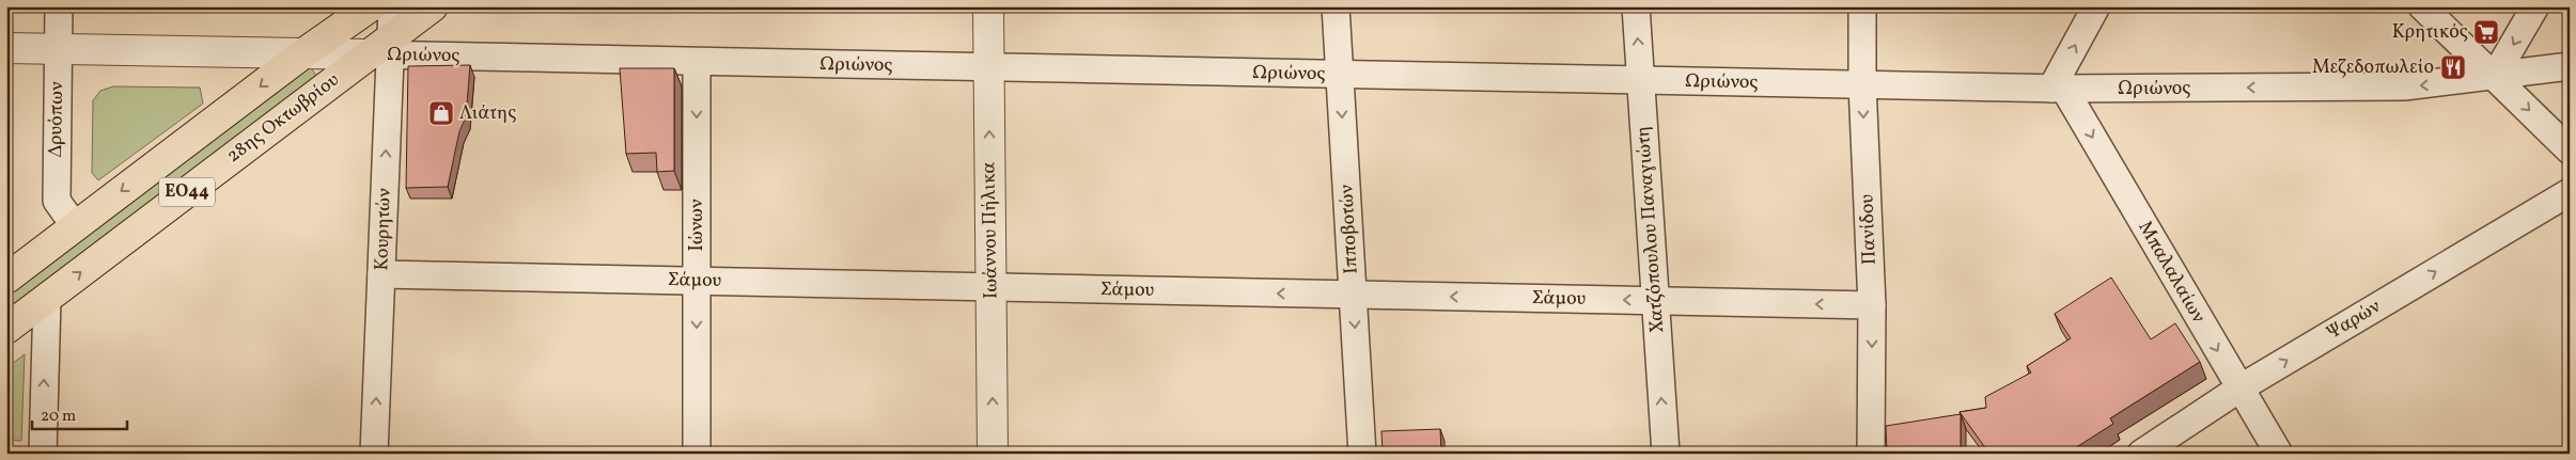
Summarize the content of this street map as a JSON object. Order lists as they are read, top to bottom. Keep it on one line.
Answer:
{"streets":{"main road":["28ης Οκτωβρίου","ΕΟ44"],"street":["Ωριώνος","Δρυόπων","Ιώνων","Κουρητών","Ιπποβοτών","Χατζόπουλου Παναγιώτη","Πανίδου","Ιωάννου Πήλικα","Μπαλαλαίων","Σάμου","Ψαρών"]},"crossings":[["Ωριώνος","28ης Οκτωβρίου"],["Ωριώνος","Δρυόπων"],["Ωριώνος","Ιώνων"],["Ωριώνος","Κουρητών"],["Ωριώνος","Ιπποβοτών"],["Ωριώνος","Χατζόπουλου Παναγιώτη"],["Ωριώνος","Πανίδου"],["Ωριώνος","Ιωάννου Πήλικα"],["Ωριώνος","Μπαλαλαίων"],["28ης Οκτωβρίου","Δρυόπων"],["28ης Οκτωβρίου","Κουρητών"],["Ιώνων","Σάμου"],["Κουρητών","Σάμου"],["Ιπποβοτών","Σάμου"],["Χατζόπουλου Παναγιώτη","Σάμου"],["Πανίδου","Σάμου"],["Ιωάννου Πήλικα","Σάμου"],["Μπαλαλαίων","Ψαρών"]],"one_way":["Ιώνων","Κουρητών","Ιπποβοτών","Χατζόπουλου Παναγιώτη","Πανίδου","Ιωάννου Πήλικα","Μπαλαλαίων","Σάμου","Ψαρών"],"places":{"supermarket":["Κρητικός"],"restaurant":["Μεζεδοπωλείο"],"shop":["Λιάτης"]},"scale_bar":"20 m"}
